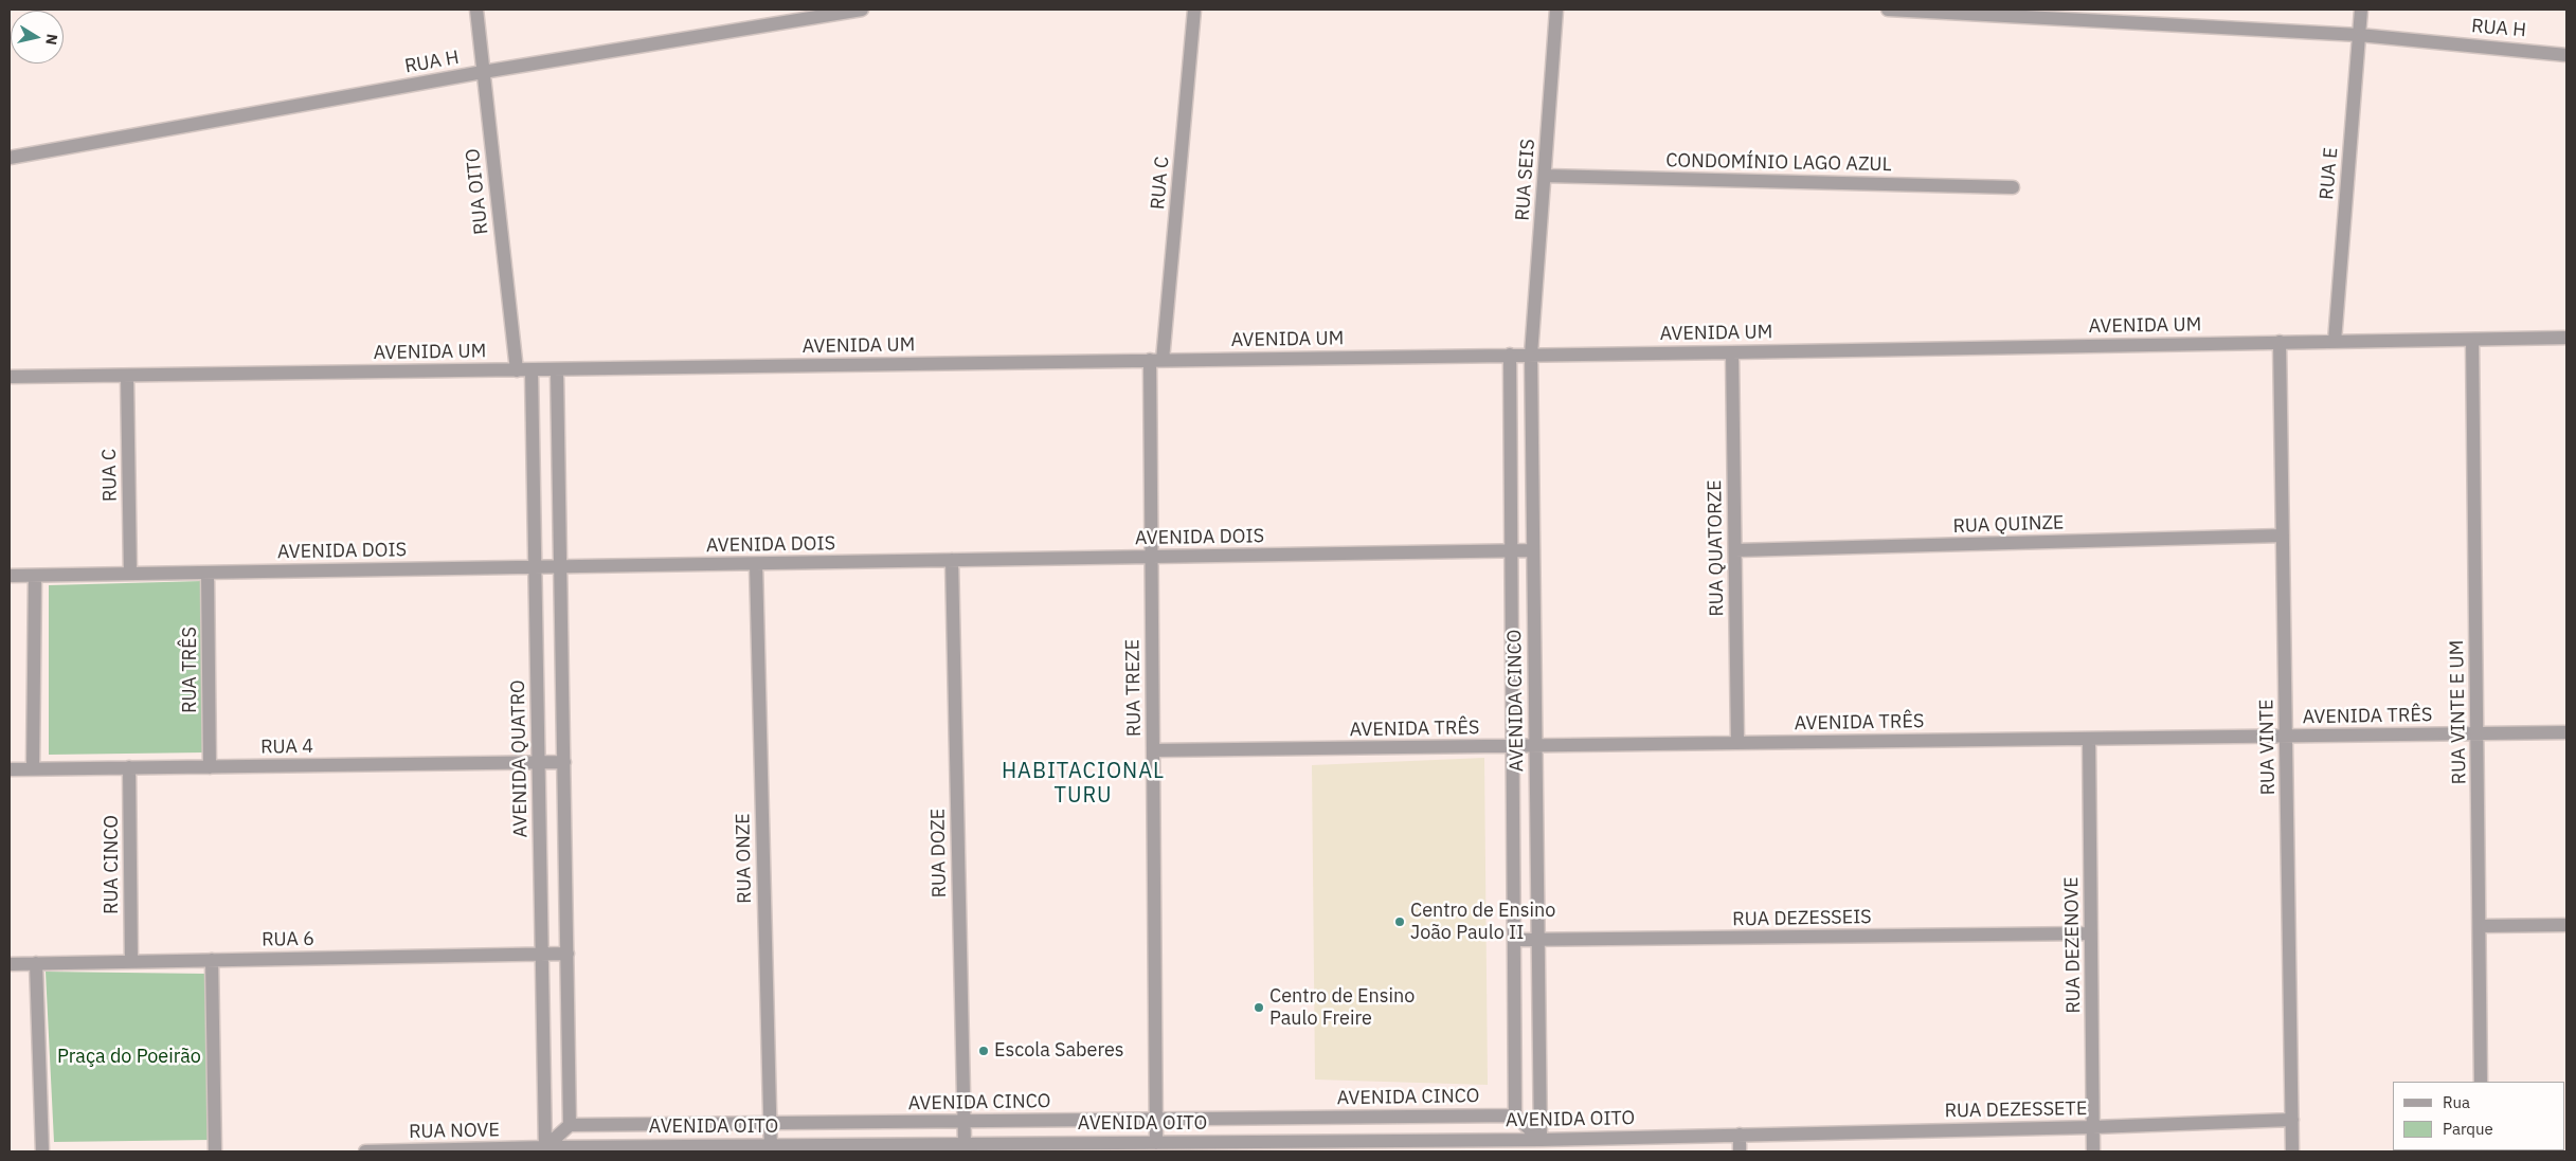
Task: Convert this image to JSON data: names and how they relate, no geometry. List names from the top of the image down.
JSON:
{
  "streets": {
    "street": [
      "RUA H",
      "CONDOMÍNIO LAGO AZUL",
      "RUA E",
      "RUA SEIS",
      "RUA C",
      "RUA OITO",
      "AVENIDA UM",
      "RUA QUINZE",
      "AVENIDA DOIS",
      "RUA QUATORZE",
      "RUA TRÊS",
      "RUA TREZE",
      "AVENIDA CINCO",
      "RUA VINTE E UM",
      "AVENIDA TRÊS",
      "RUA 4",
      "RUA VINTE",
      "AVENIDA QUATRO",
      "RUA DOZE",
      "RUA ONZE",
      "RUA CINCO",
      "RUA DEZESSEIS",
      "RUA 6",
      "RUA DEZENOVE",
      "RUA DEZESSETE",
      "AVENIDA OITO",
      "RUA NOVE"
    ]
  },
  "crossings": [
    ["RUA H", "RUA E"],
    ["RUA H", "RUA OITO"],
    ["CONDOMÍNIO LAGO AZUL", "RUA SEIS"],
    ["RUA E", "AVENIDA UM"],
    ["RUA SEIS", "AVENIDA UM"],
    ["RUA SEIS", "AVENIDA CINCO"],
    ["RUA C", "AVENIDA UM"],
    ["RUA C", "AVENIDA DOIS"],
    ["RUA C", "RUA TREZE"],
    ["RUA OITO", "AVENIDA UM"],
    ["AVENIDA UM", "RUA QUATORZE"],
    ["AVENIDA UM", "RUA TREZE"],
    ["AVENIDA UM", "AVENIDA CINCO"],
    ["AVENIDA UM", "RUA VINTE E UM"],
    ["AVENIDA UM", "RUA VINTE"],
    ["AVENIDA UM", "AVENIDA QUATRO"],
    ["RUA QUINZE", "RUA QUATORZE"],
    ["RUA QUINZE", "RUA VINTE"],
    ["AVENIDA DOIS", "RUA TRÊS"],
    ["AVENIDA DOIS", "RUA TREZE"],
    ["AVENIDA DOIS", "AVENIDA CINCO"],
    ["AVENIDA DOIS", "AVENIDA QUATRO"],
    ["AVENIDA DOIS", "RUA DOZE"],
    ["AVENIDA DOIS", "RUA ONZE"],
    ["RUA QUATORZE", "AVENIDA TRÊS"],
    ["RUA TRÊS", "RUA 4"],
    ["RUA TREZE", "AVENIDA CINCO"],
    ["RUA TREZE", "AVENIDA TRÊS"],
    ["RUA TREZE", "AVENIDA OITO"],
    ["AVENIDA CINCO", "AVENIDA TRÊS"],
    ["AVENIDA CINCO", "RUA DOZE"],
    ["AVENIDA CINCO", "RUA ONZE"],
    ["AVENIDA CINCO", "RUA DEZESSEIS"],
    ["AVENIDA CINCO", "AVENIDA OITO"],
    ["RUA VINTE E UM", "AVENIDA TRÊS"],
    ["AVENIDA TRÊS", "RUA VINTE"],
    ["AVENIDA TRÊS", "RUA DEZENOVE"],
    ["RUA 4", "AVENIDA QUATRO"],
    ["RUA 4", "RUA CINCO"],
    ["RUA VINTE", "RUA DEZESSETE"],
    ["AVENIDA QUATRO", "RUA 6"],
    ["AVENIDA QUATRO", "AVENIDA OITO"],
    ["AVENIDA QUATRO", "RUA NOVE"],
    ["RUA DOZE", "AVENIDA OITO"],
    ["RUA ONZE", "AVENIDA OITO"],
    ["RUA CINCO", "RUA 6"],
    ["RUA DEZESSEIS", "RUA DEZENOVE"],
    ["RUA DEZENOVE", "RUA DEZESSETE"],
    ["RUA DEZESSETE", "AVENIDA OITO"],
    ["AVENIDA OITO", "RUA NOVE"]
  ],
  "districts": ["HABITACIONAL TURU"],
  "parks": ["Praça do Poeirão"],
  "places": ["Centro de Ensino João Paulo II", "Centro de Ensino Paulo Freire", "Escola Saberes"],
  "legend": ["Rua", "Parque"],
  "north": "right"
}
